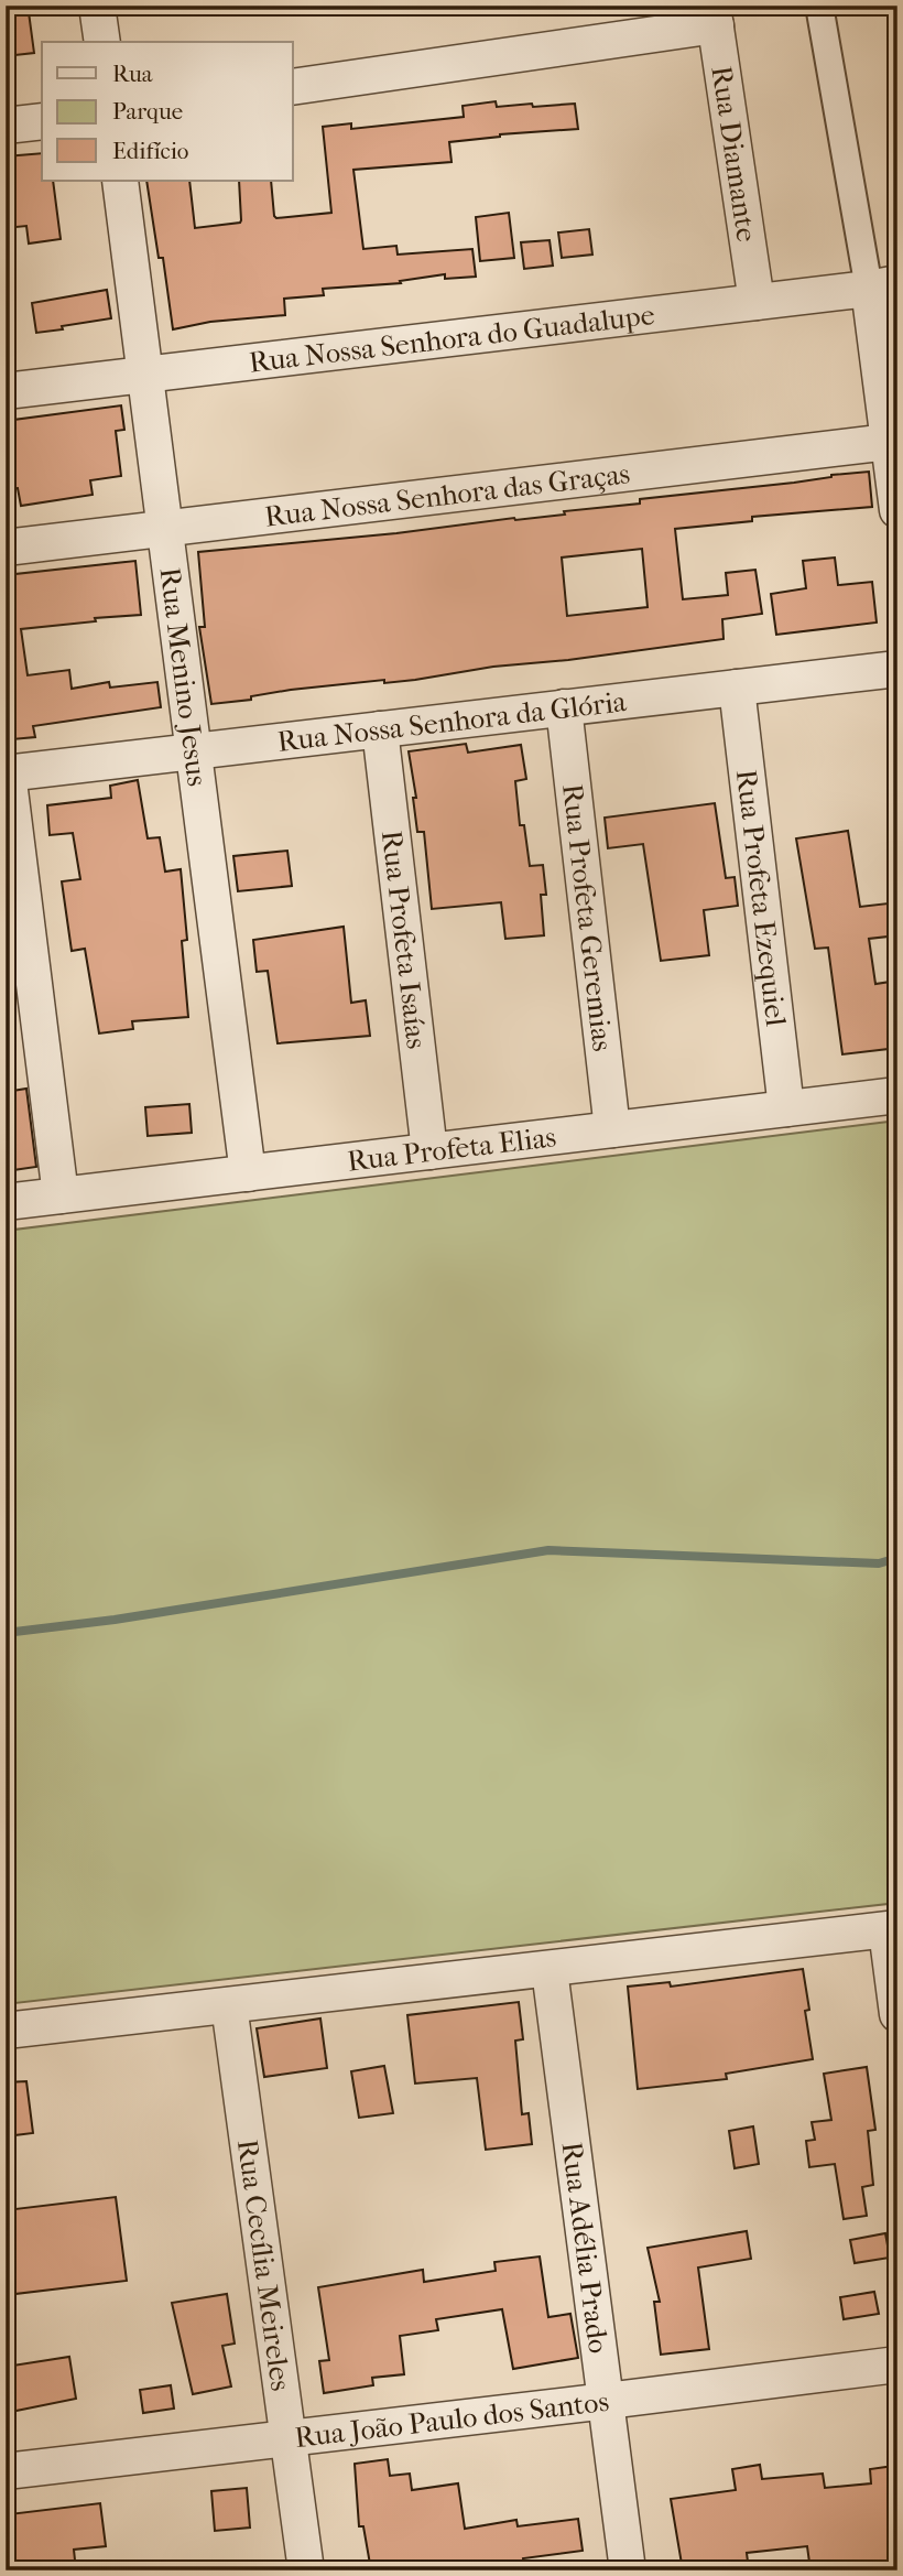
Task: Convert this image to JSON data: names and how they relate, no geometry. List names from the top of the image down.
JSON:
{
  "streets": {
    "street": [
      "Rua Diamante",
      "Rua Nossa Senhora do Guadalupe",
      "Rua Nossa Senhora das Graças",
      "Rua Menino Jesus",
      "Rua Nossa Senhora da Glória",
      "Rua Profeta Ezequiel",
      "Rua Profeta Geremias",
      "Rua Profeta Isaías",
      "Rua Profeta Elias",
      "Rua Adélia Prado",
      "Rua Cecília Meireles",
      "Rua João Paulo dos Santos"
    ]
  },
  "crossings": [
    ["Rua Diamante", "Rua Nossa Senhora do Guadalupe"],
    ["Rua Nossa Senhora do Guadalupe", "Rua Menino Jesus"],
    ["Rua Nossa Senhora das Graças", "Rua Menino Jesus"],
    ["Rua Menino Jesus", "Rua Nossa Senhora da Glória"],
    ["Rua Menino Jesus", "Rua Profeta Elias"],
    ["Rua Nossa Senhora da Glória", "Rua Profeta Ezequiel"],
    ["Rua Nossa Senhora da Glória", "Rua Profeta Geremias"],
    ["Rua Nossa Senhora da Glória", "Rua Profeta Isaías"],
    ["Rua Profeta Ezequiel", "Rua Profeta Elias"],
    ["Rua Profeta Geremias", "Rua Profeta Elias"],
    ["Rua Profeta Isaías", "Rua Profeta Elias"],
    ["Rua Adélia Prado", "Rua João Paulo dos Santos"],
    ["Rua Cecília Meireles", "Rua João Paulo dos Santos"]
  ],
  "legend": ["Rua", "Parque", "Edifício"]
}
